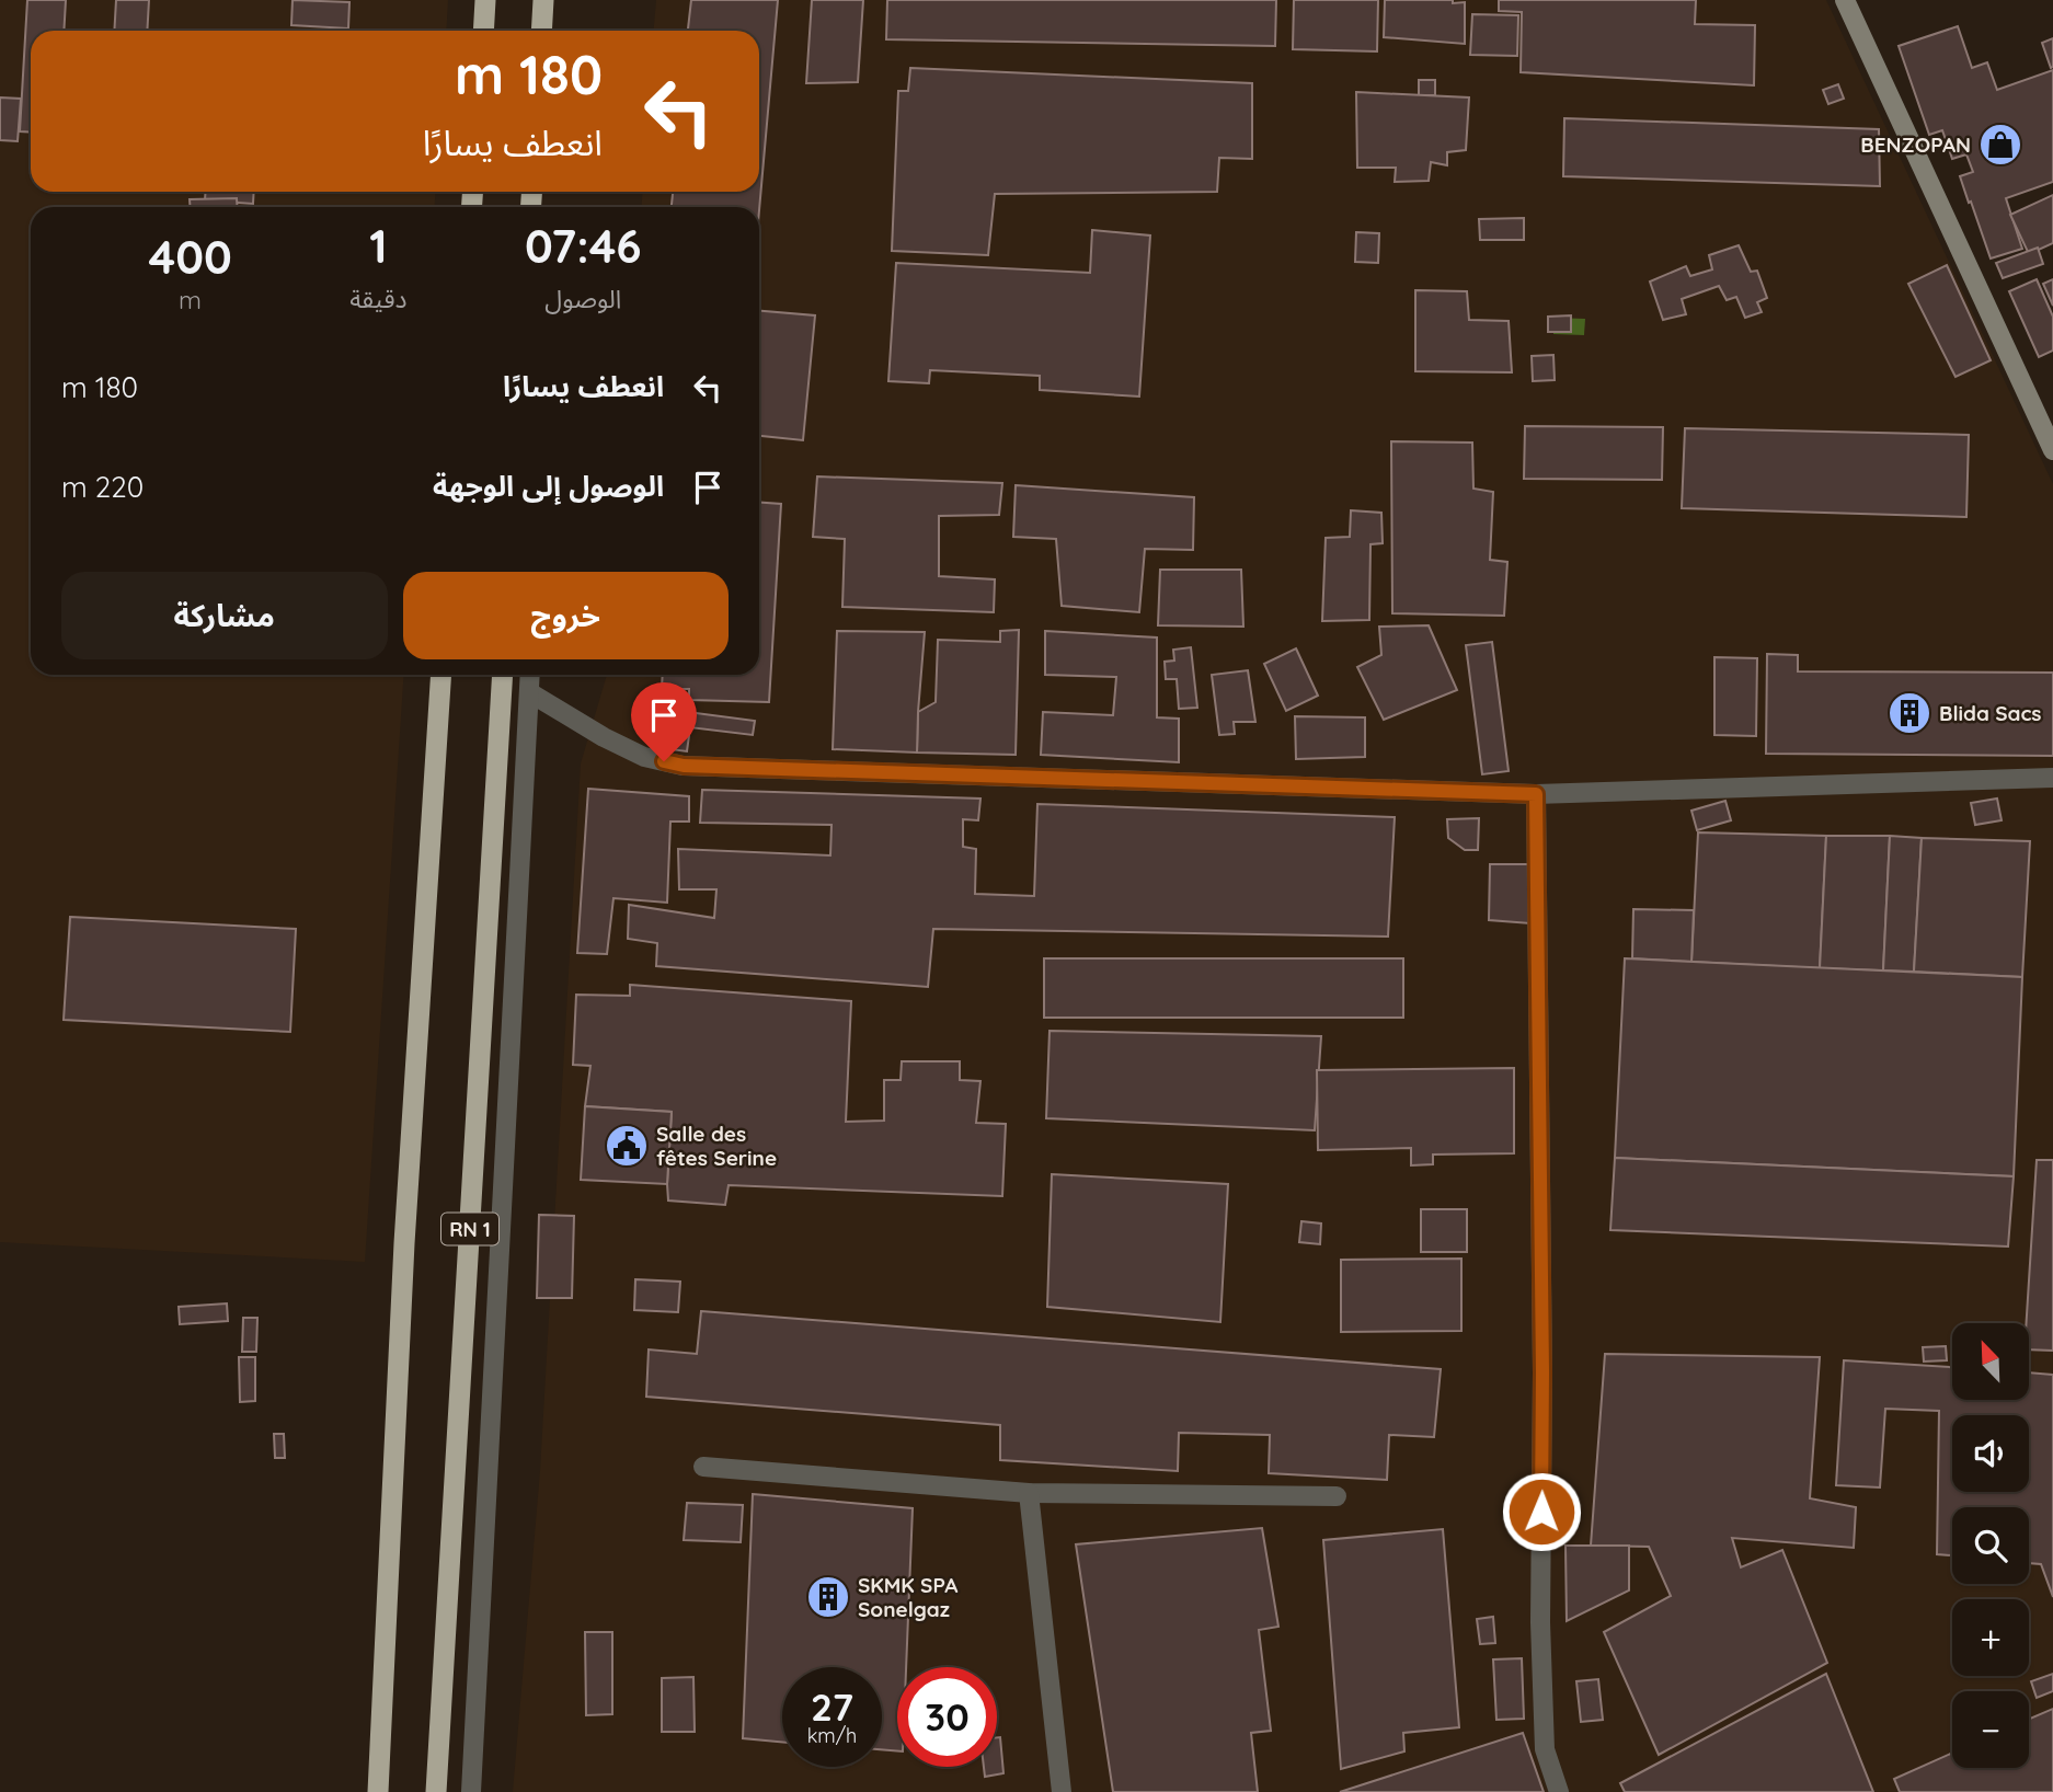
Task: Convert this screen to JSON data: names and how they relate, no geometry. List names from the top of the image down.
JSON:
{
  "streets": {
    "highway": ["RN 1"]
  },
  "places": {
    "shop": ["BENZOPAN"],
    "building": ["Blida Sacs", "SKMK SPA Sonelgaz"],
    "public building": ["Salle des fêtes Serine"]
  },
  "north": "top left",
  "page": {
    "turn": ["180 m", "انعطف يسارًا"],
    "eta": [
      "07:46",
      "الوصول",
      "1",
      "دقيقة",
      "400",
      "m"
    ],
    "list": [
      {
        "name": "انعطف يسارًا",
        "value": "180 m"
      },
      {
        "name": "الوصول إلى الوجهة",
        "value": "220 m"
      }
    ],
    "buttons": ["خروج", "مشاركة"],
    "map_buttons": ["+", "−"],
    "speed": "27 km/h",
    "limit": "30"
  }
}
